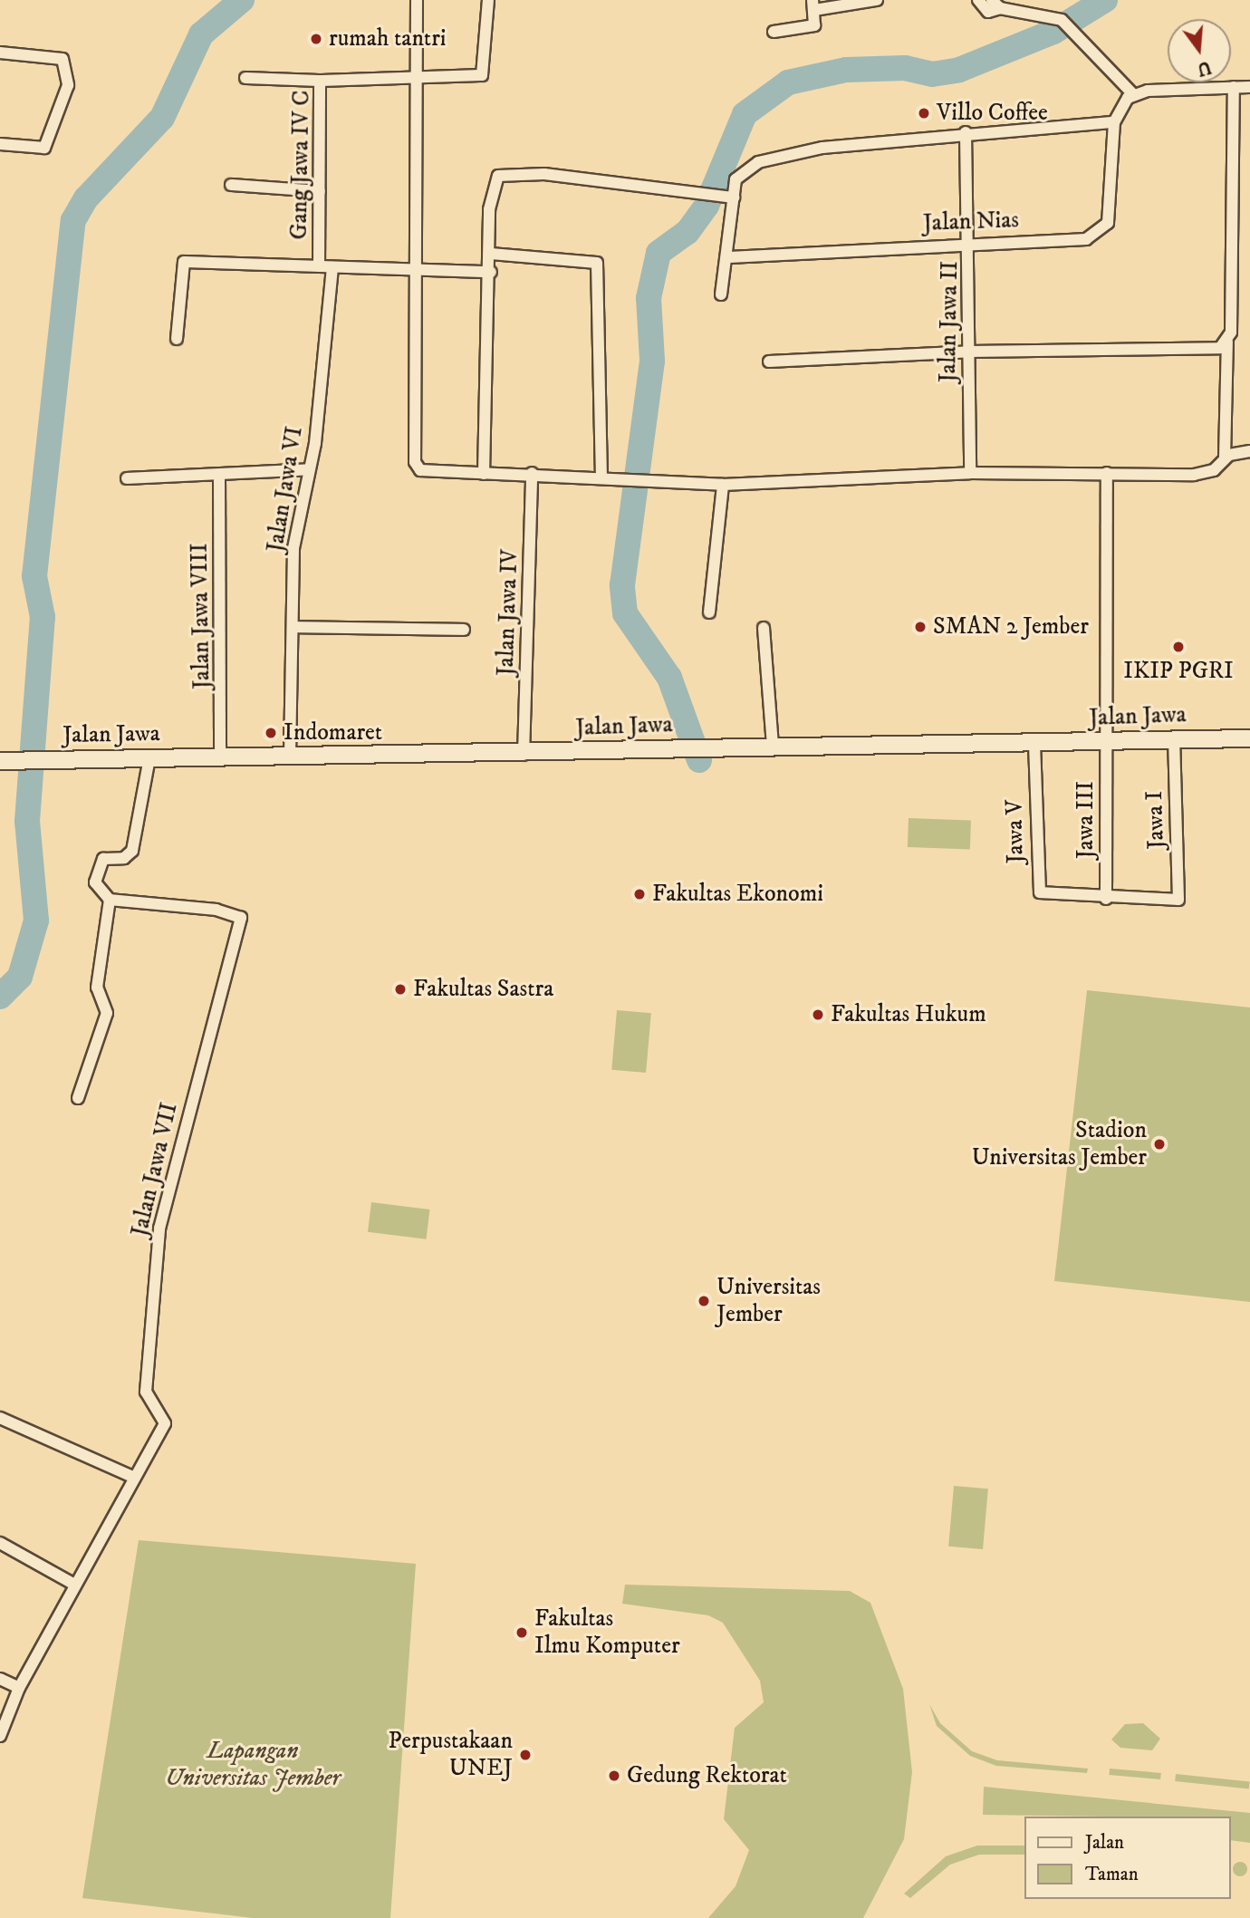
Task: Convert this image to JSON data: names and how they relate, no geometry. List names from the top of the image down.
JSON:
{
  "streets": {
    "main road": ["Jalan Jawa"],
    "street": [
      "Gang Jawa IV C",
      "Jalan Nias",
      "Jalan Jawa II",
      "Jalan Jawa VI",
      "Jalan Jawa IV",
      "Jalan Jawa VIII",
      "Jawa III",
      "Jawa I",
      "Jawa V",
      "Jalan Jawa VII"
    ]
  },
  "crossings": [
    ["Jalan Nias", "Jalan Jawa II"],
    ["Jalan Jawa VI", "Jalan Jawa"],
    ["Jalan Jawa IV", "Jalan Jawa"],
    ["Jalan Jawa VIII", "Jalan Jawa"],
    ["Jalan Jawa", "Jawa III"],
    ["Jalan Jawa", "Jawa I"],
    ["Jalan Jawa", "Jawa V"],
    ["Jawa III", "Jawa I"],
    ["Jawa III", "Jawa V"],
    ["Jawa I", "Jawa V"]
  ],
  "parks": ["Lapangan Universitas Jember"],
  "places": [
    "rumah tantri",
    "Villo Coffee",
    "SMAN 2 Jember",
    "IKIP PGRI",
    "Indomaret",
    "Fakultas Ekonomi",
    "Fakultas Sastra",
    "Fakultas Hukum",
    "Stadion Universitas Jember",
    "Universitas Jember",
    "Fakultas Ilmu Komputer",
    "Perpustakaan UNEJ",
    "Gedung Rektorat"
  ],
  "legend": ["Jalan", "Taman"],
  "north": "bottom"
}
